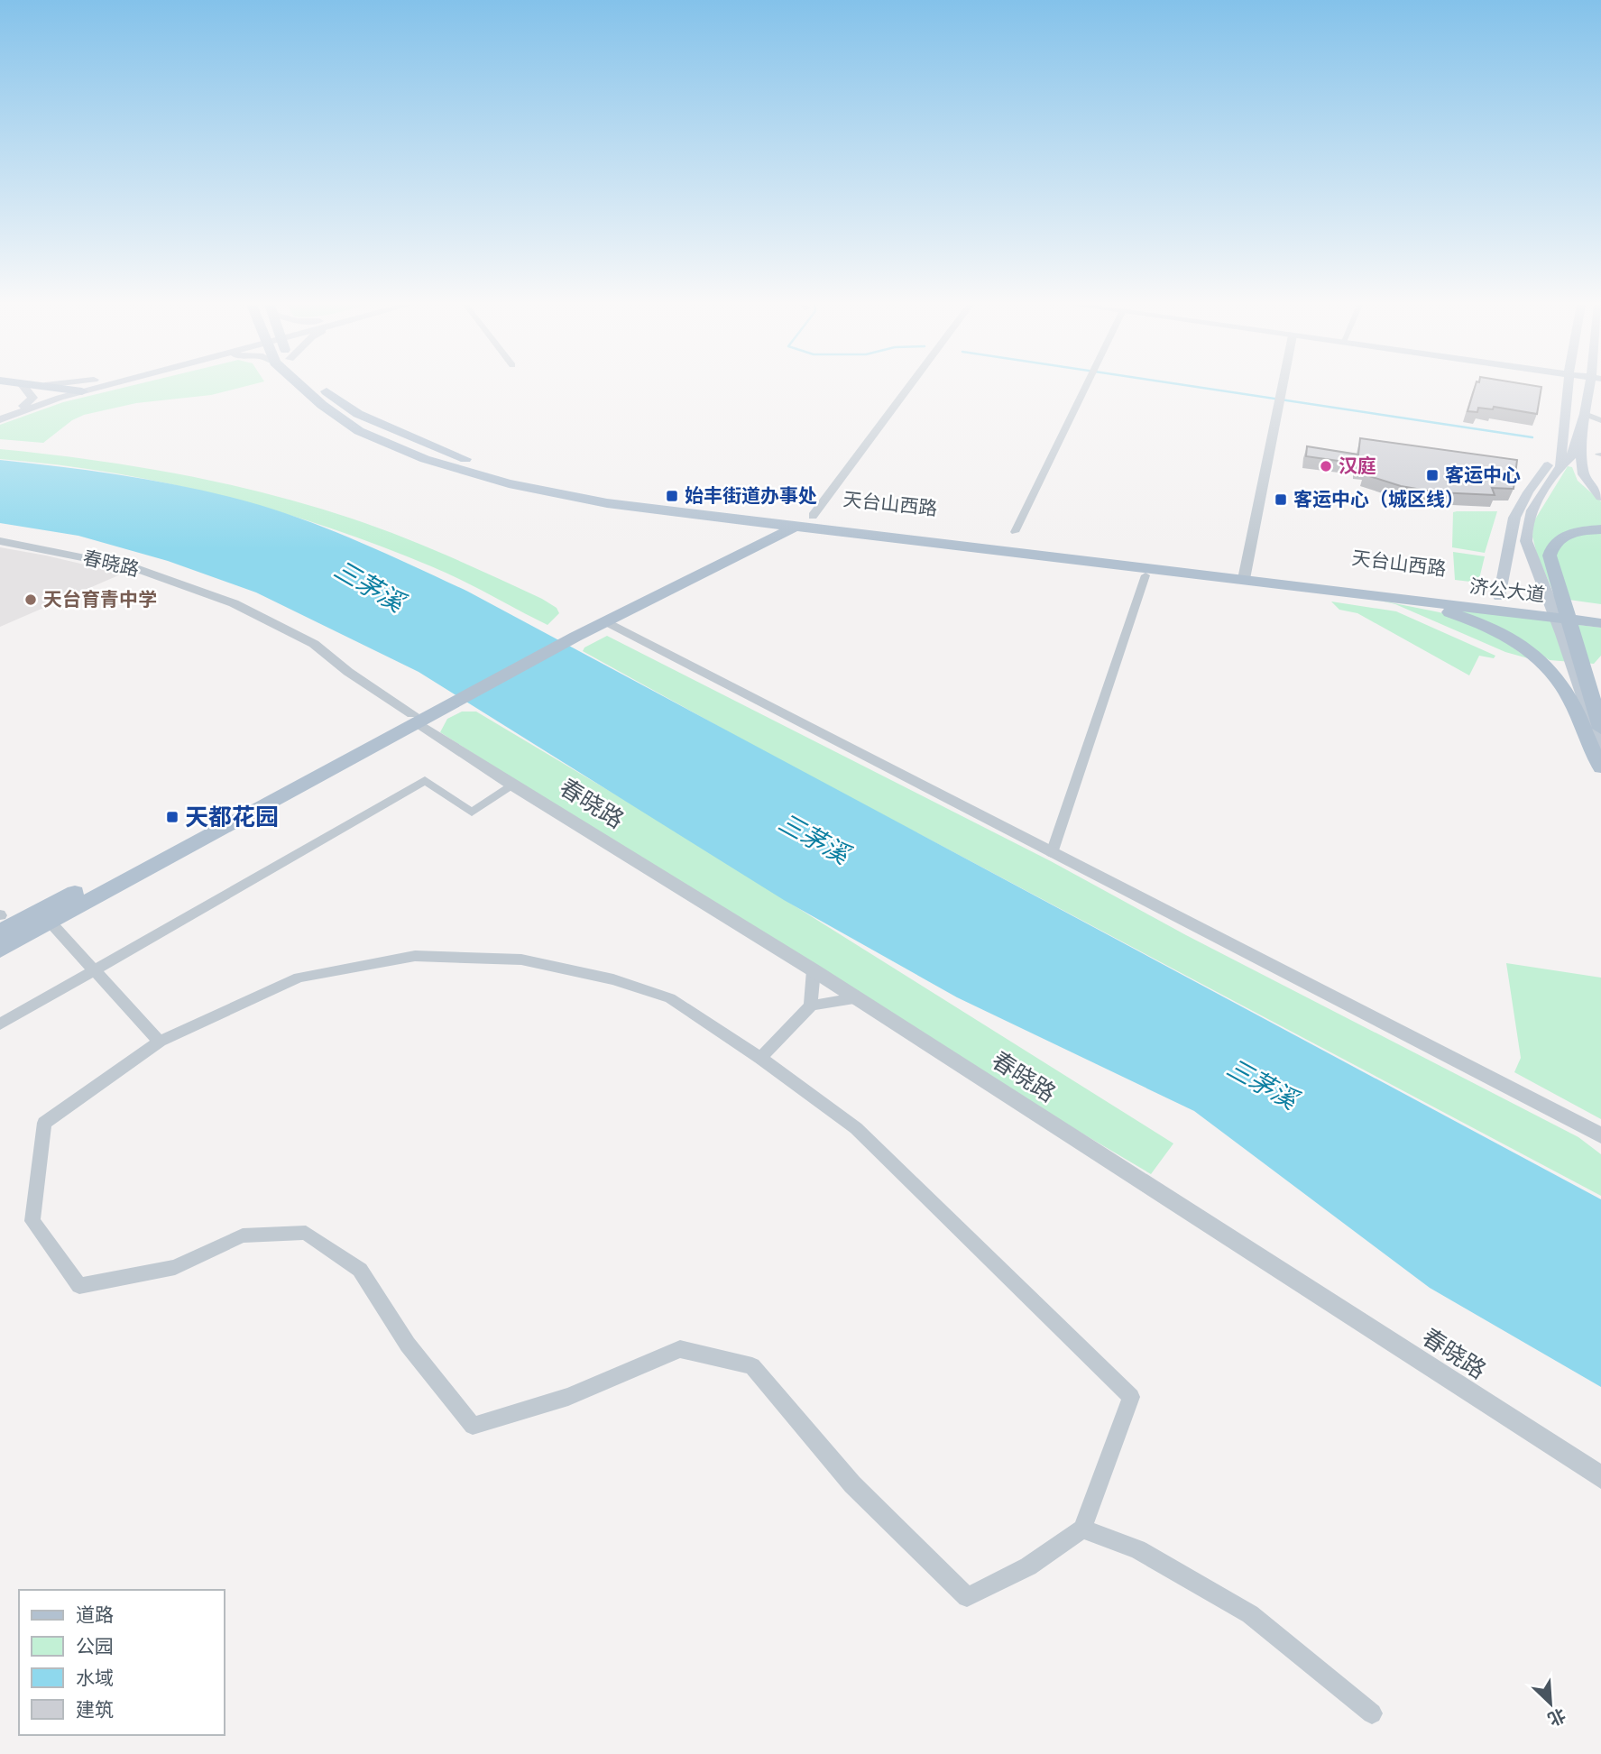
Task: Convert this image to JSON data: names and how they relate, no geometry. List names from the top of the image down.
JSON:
{
  "streets": {
    "main road": ["天台山西路", "济公大道"],
    "street": ["春晓路"]
  },
  "crossings": [
    ["天台山西路", "济公大道"]
  ],
  "water": ["三茅溪"],
  "places": {
    "other": ["汉庭", "天台育青中学"],
    "transit": [
      "客运中心",
      "始丰街道办事处",
      "客运中心（城区线）",
      "天都花园"
    ]
  },
  "legend": [
    "道路",
    "公园",
    "水域",
    "建筑"
  ],
  "north": "bottom right"
}
